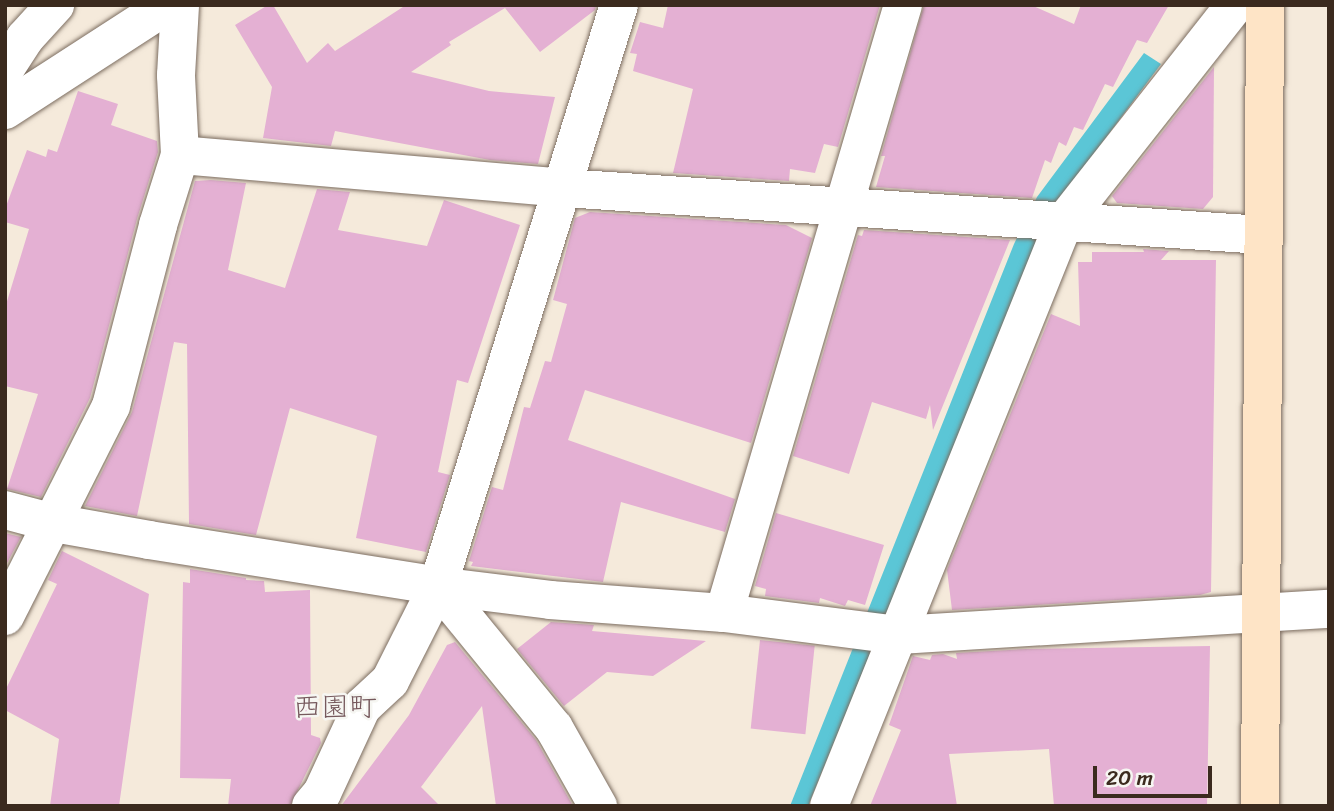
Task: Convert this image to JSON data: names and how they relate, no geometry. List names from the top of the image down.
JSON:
{
  "districts": ["西園町"],
  "scale_bar": "20 m"
}
